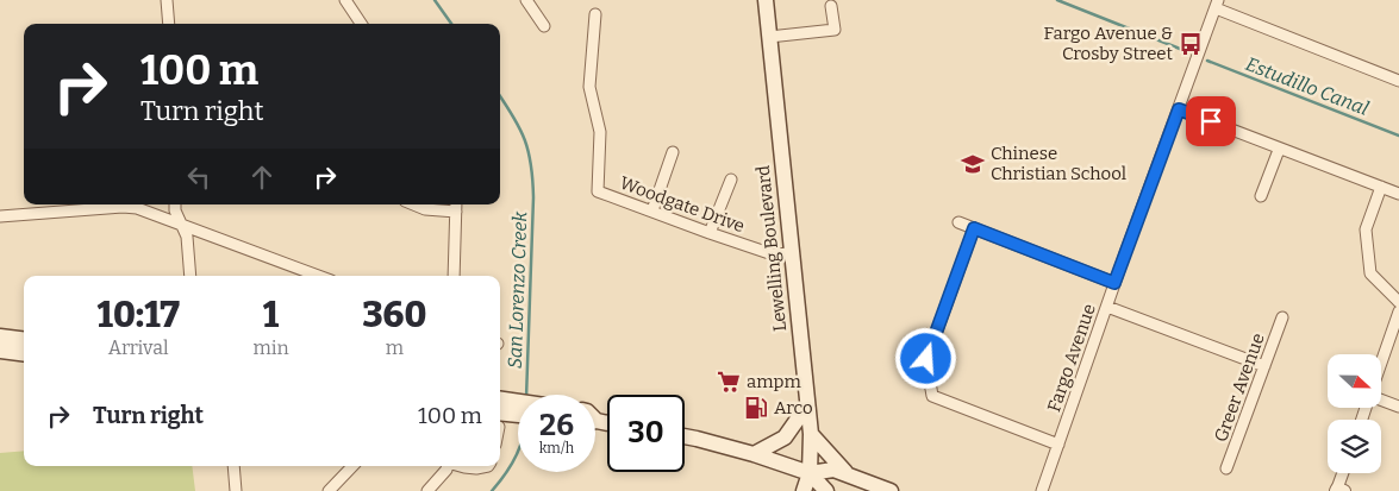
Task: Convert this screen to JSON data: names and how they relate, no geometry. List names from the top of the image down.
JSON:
{
  "streets": {
    "main road": ["Lewelling Boulevard"],
    "street": ["Woodgate Drive", "Fargo Avenue", "Greer Avenue"]
  },
  "crossings": [
    ["Woodgate Drive", "Lewelling Boulevard"]
  ],
  "water": ["Estudillo Canal", "San Lorenzo Creek"],
  "places": {
    "bus stop": ["Fargo Avenue & Crosby Street"],
    "school or university": ["Chinese Christian School"],
    "supermarket": ["ampm"],
    "fuel station": ["Arco"]
  },
  "north": "right",
  "page": {
    "turn": ["100 m", "Turn right"],
    "eta": [
      "10:17",
      "Arrival",
      "1",
      "min",
      "360",
      "m"
    ],
    "list": [
      {
        "name": "Turn right",
        "value": "100 m"
      }
    ],
    "speed": "26 km/h",
    "limit": "30"
  }
}
